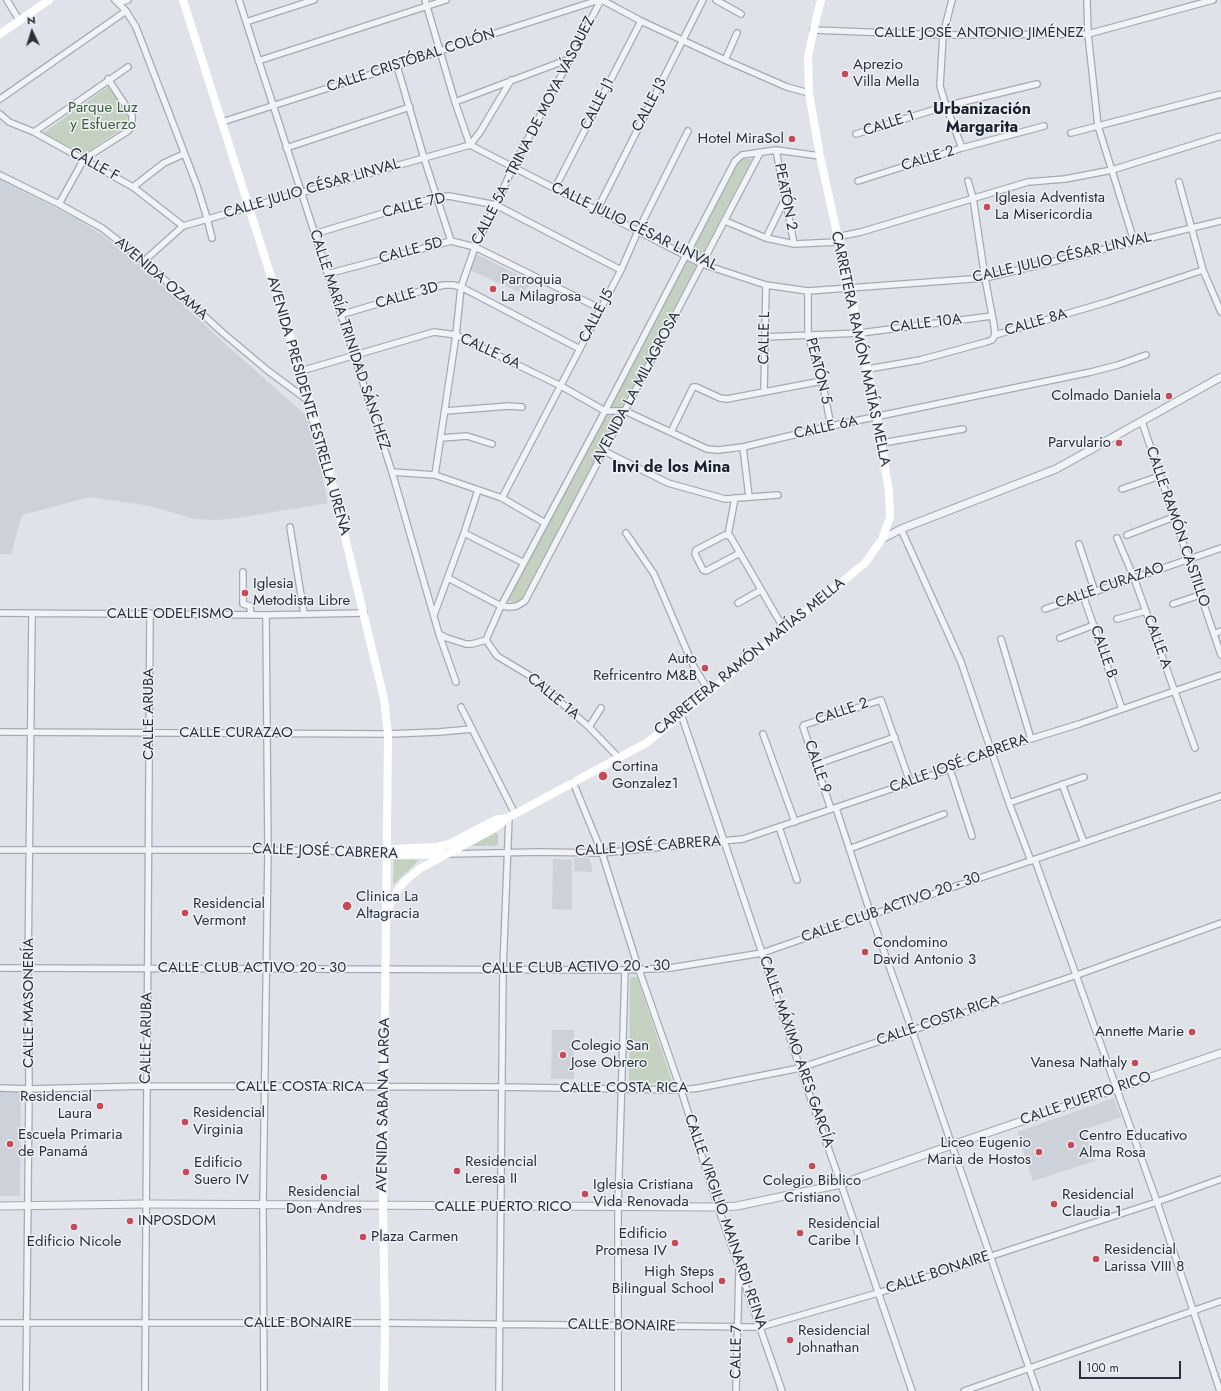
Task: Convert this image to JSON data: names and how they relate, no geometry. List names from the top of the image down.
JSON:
{
  "streets": {
    "main road": [
      "CARRETERA RAMÓN MATÍAS MELLA",
      "AVENIDA PRESIDENTE ESTRELLA UREÑA",
      "CALLE JOSÉ CABRERA",
      "AVENIDA SABANA LARGA"
    ],
    "street": [
      "CALLE JOSÉ ANTONIO JIMÉNEZ",
      "CALLE CRISTÓBAL COLÓN",
      "CALLE J1",
      "CALLE J3",
      "CALLE 1",
      "CALLE 5A - TRINA DE MOYA VÁSQUEZ",
      "CALLE 2",
      "CALLE F",
      "CALLE JULIO CÉSAR LINVAL",
      "PEATÓN 2",
      "CALLE 7D",
      "CALLE 5D",
      "AVENIDA OZAMA",
      "CALLE 3D",
      "CALLE J5",
      "CALLE 8A",
      "CALLE 10A",
      "CALLE L",
      "CALLE MARÍA TRINIDAD SÁNCHEZ",
      "CALLE 6A",
      "PEATÓN 5",
      "AVENIDA LA MILAGROSA",
      "CALLE RAMÓN CASTILLO",
      "CALLE CURAZAO",
      "CALLE ODELFISMO",
      "CALLE A",
      "CALLE B",
      "CALLE 1A",
      "CALLE ARUBA",
      "CALLE 9",
      "CALLE CLUB ACTIVO 20 - 30",
      "CALLE MASONERÍA",
      "CALLE COSTA RICA",
      "CALLE MÁXIMO ARES GARCÍA",
      "CALLE PUERTO RICO",
      "CALLE VIRGILIO MAINARDI REINA",
      "CALLE BONAIRE",
      "CALLE 7"
    ]
  },
  "crossings": [
    ["CALLE JOSÉ ANTONIO JIMÉNEZ", "CARRETERA RAMÓN MATÍAS MELLA"],
    ["CALLE CRISTÓBAL COLÓN", "CALLE 5A - TRINA DE MOYA VÁSQUEZ"],
    ["CALLE CRISTÓBAL COLÓN", "CALLE MARÍA TRINIDAD SÁNCHEZ"],
    ["CALLE CRISTÓBAL COLÓN", "AVENIDA PRESIDENTE ESTRELLA UREÑA"],
    ["CALLE J1", "CALLE JULIO CÉSAR LINVAL"],
    ["CALLE J3", "CALLE JULIO CÉSAR LINVAL"],
    ["CALLE 5A - TRINA DE MOYA VÁSQUEZ", "CALLE JULIO CÉSAR LINVAL"],
    ["CALLE 5A - TRINA DE MOYA VÁSQUEZ", "CALLE 7D"],
    ["CALLE 5A - TRINA DE MOYA VÁSQUEZ", "CALLE 5D"],
    ["CALLE 5A - TRINA DE MOYA VÁSQUEZ", "CALLE 3D"],
    ["CALLE 5A - TRINA DE MOYA VÁSQUEZ", "CALLE 6A"],
    ["CALLE 2", "CALLE 9"],
    ["CALLE F", "CALLE JULIO CÉSAR LINVAL"],
    ["CALLE JULIO CÉSAR LINVAL", "AVENIDA OZAMA"],
    ["CALLE JULIO CÉSAR LINVAL", "CALLE J5"],
    ["CALLE JULIO CÉSAR LINVAL", "CALLE L"],
    ["CALLE JULIO CÉSAR LINVAL", "CALLE MARÍA TRINIDAD SÁNCHEZ"],
    ["CALLE JULIO CÉSAR LINVAL", "CARRETERA RAMÓN MATÍAS MELLA"],
    ["CALLE JULIO CÉSAR LINVAL", "PEATÓN 5"],
    ["CALLE JULIO CÉSAR LINVAL", "AVENIDA LA MILAGROSA"],
    ["CALLE JULIO CÉSAR LINVAL", "AVENIDA PRESIDENTE ESTRELLA UREÑA"],
    ["PEATÓN 2", "AVENIDA LA MILAGROSA"],
    ["CALLE 7D", "CALLE J5"],
    ["CALLE 7D", "CALLE MARÍA TRINIDAD SÁNCHEZ"],
    ["CALLE 5D", "CALLE J5"],
    ["CALLE 5D", "CALLE MARÍA TRINIDAD SÁNCHEZ"],
    ["AVENIDA OZAMA", "AVENIDA PRESIDENTE ESTRELLA UREÑA"],
    ["CALLE 3D", "CALLE J5"],
    ["CALLE 3D", "CALLE MARÍA TRINIDAD SÁNCHEZ"],
    ["CALLE J5", "CALLE 6A"],
    ["CALLE 8A", "CARRETERA RAMÓN MATÍAS MELLA"],
    ["CALLE 10A", "CALLE L"],
    ["CALLE 10A", "CARRETERA RAMÓN MATÍAS MELLA"],
    ["CALLE 10A", "PEATÓN 5"],
    ["CALLE MARÍA TRINIDAD SÁNCHEZ", "CALLE 6A"],
    ["CARRETERA RAMÓN MATÍAS MELLA", "CALLE 6A"],
    ["CARRETERA RAMÓN MATÍAS MELLA", "AVENIDA LA MILAGROSA"],
    ["CARRETERA RAMÓN MATÍAS MELLA", "CALLE 1A"],
    ["CARRETERA RAMÓN MATÍAS MELLA", "CALLE JOSÉ CABRERA"],
    ["CARRETERA RAMÓN MATÍAS MELLA", "CALLE MÁXIMO ARES GARCÍA"],
    ["CARRETERA RAMÓN MATÍAS MELLA", "AVENIDA SABANA LARGA"],
    ["CARRETERA RAMÓN MATÍAS MELLA", "CALLE VIRGILIO MAINARDI REINA"],
    ["CALLE 6A", "PEATÓN 5"],
    ["CALLE 6A", "AVENIDA LA MILAGROSA"],
    ["CALLE 6A", "AVENIDA PRESIDENTE ESTRELLA UREÑA"],
    ["AVENIDA LA MILAGROSA", "CALLE 1A"],
    ["AVENIDA PRESIDENTE ESTRELLA UREÑA", "CALLE CURAZAO"],
    ["AVENIDA PRESIDENTE ESTRELLA UREÑA", "CALLE ODELFISMO"],
    ["AVENIDA PRESIDENTE ESTRELLA UREÑA", "AVENIDA SABANA LARGA"],
    ["CALLE RAMÓN CASTILLO", "CALLE CURAZAO"],
    ["CALLE CURAZAO", "CALLE A"],
    ["CALLE CURAZAO", "CALLE B"],
    ["CALLE CURAZAO", "CALLE ARUBA"],
    ["CALLE CURAZAO", "CALLE MASONERÍA"],
    ["CALLE ODELFISMO", "CALLE ARUBA"],
    ["CALLE ODELFISMO", "CALLE MASONERÍA"],
    ["CALLE A", "CALLE JOSÉ CABRERA"],
    ["CALLE B", "CALLE JOSÉ CABRERA"],
    ["CALLE ARUBA", "CALLE JOSÉ CABRERA"],
    ["CALLE ARUBA", "CALLE CLUB ACTIVO 20 - 30"],
    ["CALLE ARUBA", "CALLE COSTA RICA"],
    ["CALLE ARUBA", "CALLE PUERTO RICO"],
    ["CALLE ARUBA", "CALLE BONAIRE"],
    ["CALLE JOSÉ CABRERA", "CALLE 9"],
    ["CALLE JOSÉ CABRERA", "CALLE MASONERÍA"],
    ["CALLE JOSÉ CABRERA", "CALLE MÁXIMO ARES GARCÍA"],
    ["CALLE JOSÉ CABRERA", "AVENIDA SABANA LARGA"],
    ["CALLE JOSÉ CABRERA", "CALLE VIRGILIO MAINARDI REINA"],
    ["CALLE 9", "CALLE CLUB ACTIVO 20 - 30"],
    ["CALLE 9", "CALLE COSTA RICA"],
    ["CALLE 9", "CALLE PUERTO RICO"],
    ["CALLE 9", "CALLE BONAIRE"],
    ["CALLE CLUB ACTIVO 20 - 30", "CALLE MASONERÍA"],
    ["CALLE CLUB ACTIVO 20 - 30", "CALLE MÁXIMO ARES GARCÍA"],
    ["CALLE CLUB ACTIVO 20 - 30", "AVENIDA SABANA LARGA"],
    ["CALLE CLUB ACTIVO 20 - 30", "CALLE VIRGILIO MAINARDI REINA"],
    ["CALLE MASONERÍA", "CALLE COSTA RICA"],
    ["CALLE MASONERÍA", "CALLE PUERTO RICO"],
    ["CALLE MASONERÍA", "CALLE BONAIRE"],
    ["CALLE COSTA RICA", "CALLE MÁXIMO ARES GARCÍA"],
    ["CALLE COSTA RICA", "AVENIDA SABANA LARGA"],
    ["CALLE COSTA RICA", "CALLE VIRGILIO MAINARDI REINA"],
    ["CALLE MÁXIMO ARES GARCÍA", "CALLE PUERTO RICO"],
    ["CALLE MÁXIMO ARES GARCÍA", "CALLE BONAIRE"],
    ["CALLE PUERTO RICO", "AVENIDA SABANA LARGA"],
    ["CALLE PUERTO RICO", "CALLE VIRGILIO MAINARDI REINA"],
    ["AVENIDA SABANA LARGA", "CALLE BONAIRE"],
    ["CALLE VIRGILIO MAINARDI REINA", "CALLE BONAIRE"],
    ["CALLE VIRGILIO MAINARDI REINA", "CALLE 7"],
    ["CALLE BONAIRE", "CALLE 7"]
  ],
  "districts": ["Urbanización Margarita", "Invi de los Mina"],
  "parks": ["Parque Luz y Esfuerzo"],
  "places": [
    "Aprezio Villa Mella",
    "Hotel MiraSol",
    "Iglesia Adventista La Misericordia",
    "Parroquia La Milagrosa",
    "Colmado Daniela",
    "Parvulario",
    "Iglesia Metodista Libre",
    "Auto Refricentro M&B",
    "Cortina Gonzalez1",
    "Clinica La Altagracia",
    "Residencial Vermont",
    "Condomino David Antonio 3",
    "Annette Marie",
    "Colegio San Jose Obrero",
    "Vanesa Nathaly",
    "Residencial Laura",
    "Residencial Virginia",
    "Escuela Primaria de Panamá",
    "Centro Educativo Alma Rosa",
    "Liceo Eugenio Maria de Hostos",
    "Colegio Biblico Cristiano",
    "Residencial Leresa II",
    "Edificio Suero IV",
    "Residencial Don Andres",
    "Iglesia Cristiana Vida Renovada",
    "Residencial Claudia 1",
    "INPOSDOM",
    "Edificio Nicole",
    "Residencial Caribe I",
    "Plaza Carmen",
    "Edificio Promesa IV",
    "Residencial Larissa VIII 8",
    "High Steps Bilingual School",
    "Residencial Johnathan"
  ],
  "scale_bar": "100 m",
  "north": "top"
}
